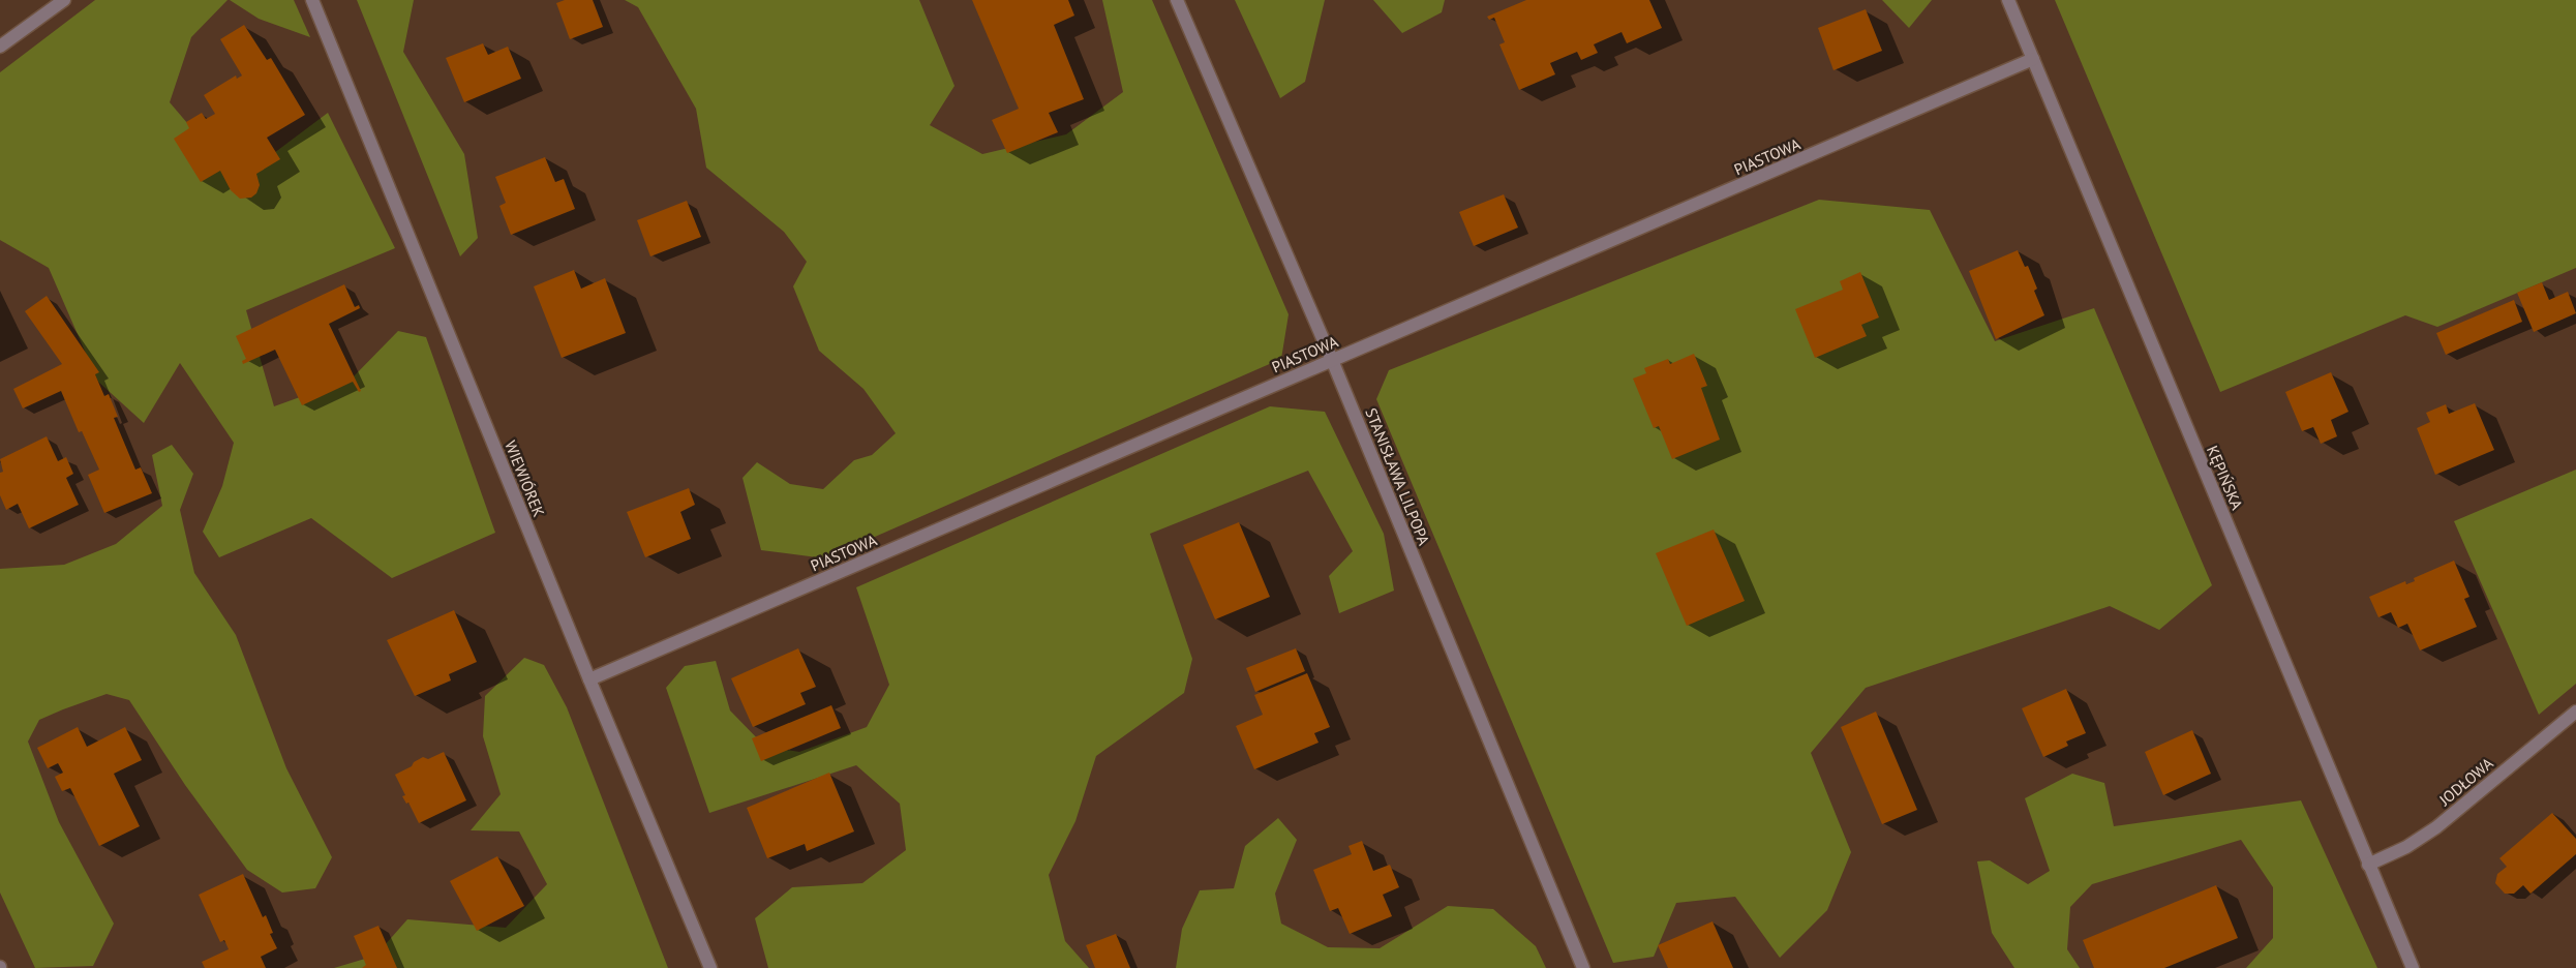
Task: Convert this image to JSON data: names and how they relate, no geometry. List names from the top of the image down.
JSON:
{
  "streets": {
    "street": [
      "PIASTOWA",
      "STANISŁAWA LILPOPA",
      "KĘPIŃSKA",
      "WIEWIÓREK",
      "JODŁOWA"
    ]
  },
  "crossings": [
    ["PIASTOWA", "STANISŁAWA LILPOPA"],
    ["PIASTOWA", "KĘPIŃSKA"],
    ["PIASTOWA", "WIEWIÓREK"],
    ["KĘPIŃSKA", "JODŁOWA"]
  ]
}
